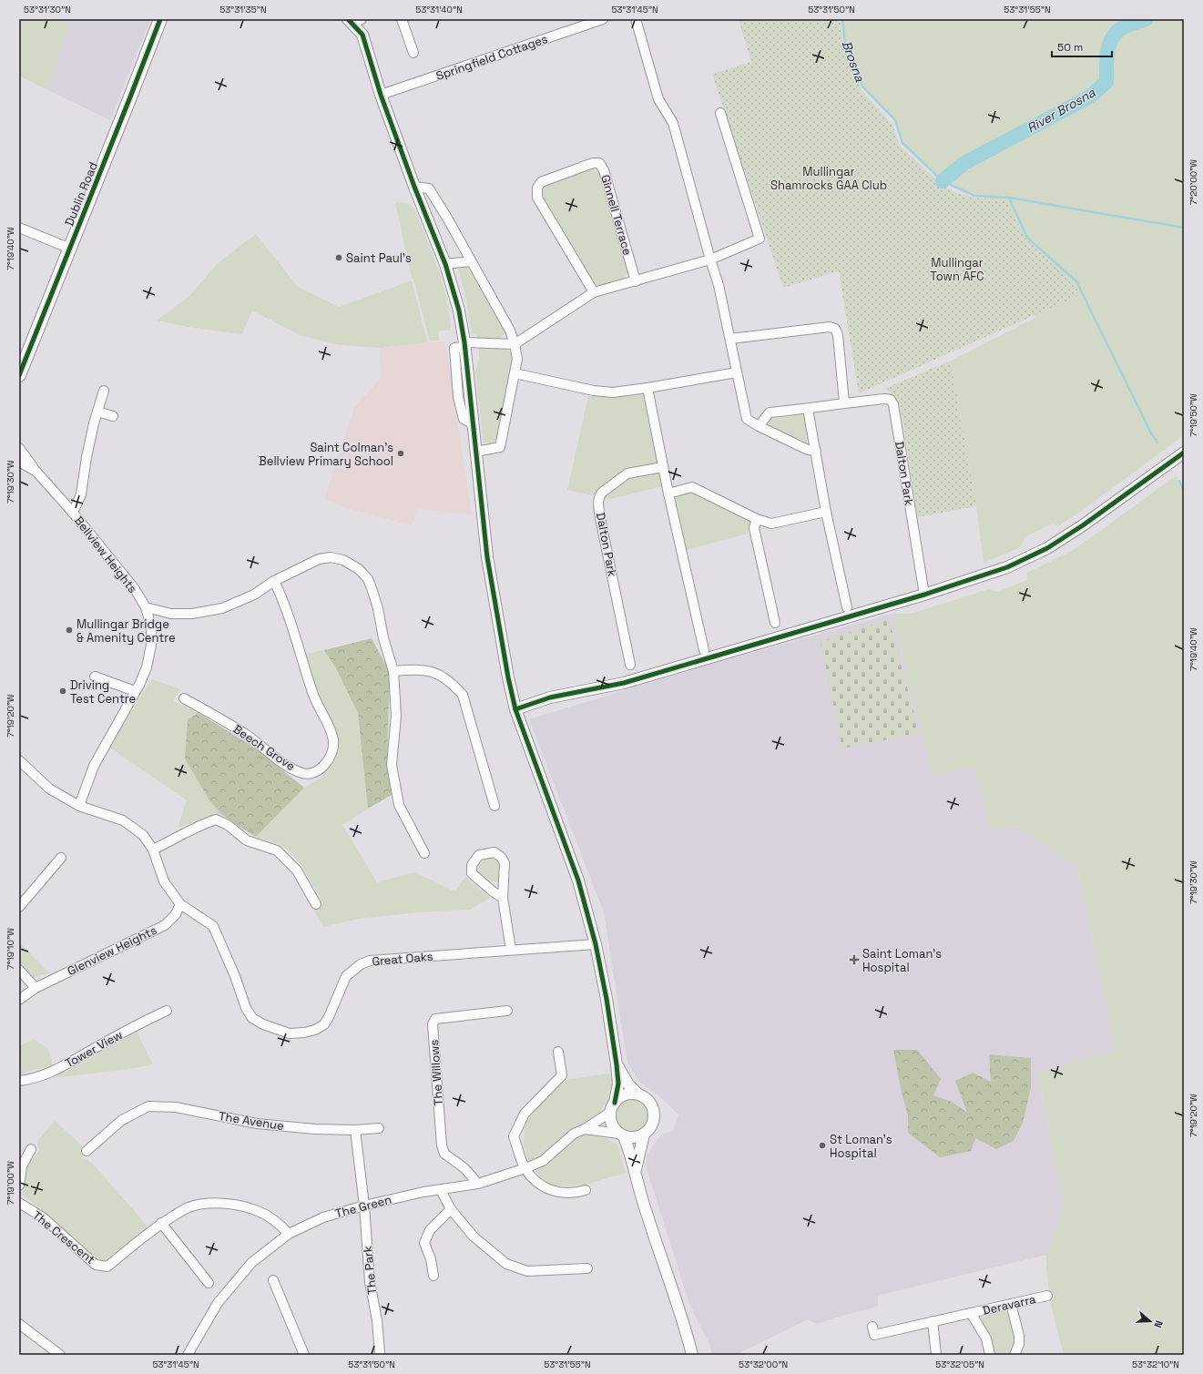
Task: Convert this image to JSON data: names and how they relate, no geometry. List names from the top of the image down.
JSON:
{
  "streets": {
    "main road": ["Dublin Road"],
    "street": [
      "Springfield Cottages",
      "Ginnell Terrace",
      "Dalton Park",
      "Bellview Heights",
      "Beech Grove",
      "Glenview Heights",
      "Great Oaks",
      "Tower View",
      "The Willows",
      "The Avenue",
      "The Green",
      "The Crescent",
      "The Park",
      "Deravarra"
    ]
  },
  "crossings": [
    ["Glenview Heights", "Great Oaks"],
    ["The Willows", "The Green"],
    ["The Green", "The Crescent"],
    ["The Green", "The Park"]
  ],
  "water": ["Brosna", "River Brosna"],
  "parks": ["Mullingar Shamrocks GAA Club", "Mullingar Town AFC"],
  "places": {
    "other": [
      "Saint Paul's",
      "Saint Colman's Bellview Primary School",
      "Mullingar Bridge & Amenity Centre",
      "Driving Test Centre",
      "St Loman's Hospital"
    ],
    "health": ["Saint Loman's Hospital"]
  },
  "scale_bar": "50 m",
  "north": "right",
  "coordinates": [
    "53°31'30\"N",
    "53°31'35\"N",
    "53°31'40\"N",
    "53°31'45\"N",
    "53°31'50\"N",
    "53°31'55\"N",
    "7°20'00\"W",
    "7°19'40\"W",
    "7°19'50\"W",
    "7°19'30\"W",
    "7°19'20\"W",
    "7°19'10\"W",
    "7°19'00\"W",
    "53°32'00\"N",
    "53°32'05\"N",
    "53°32'10\"N"
  ]
}
